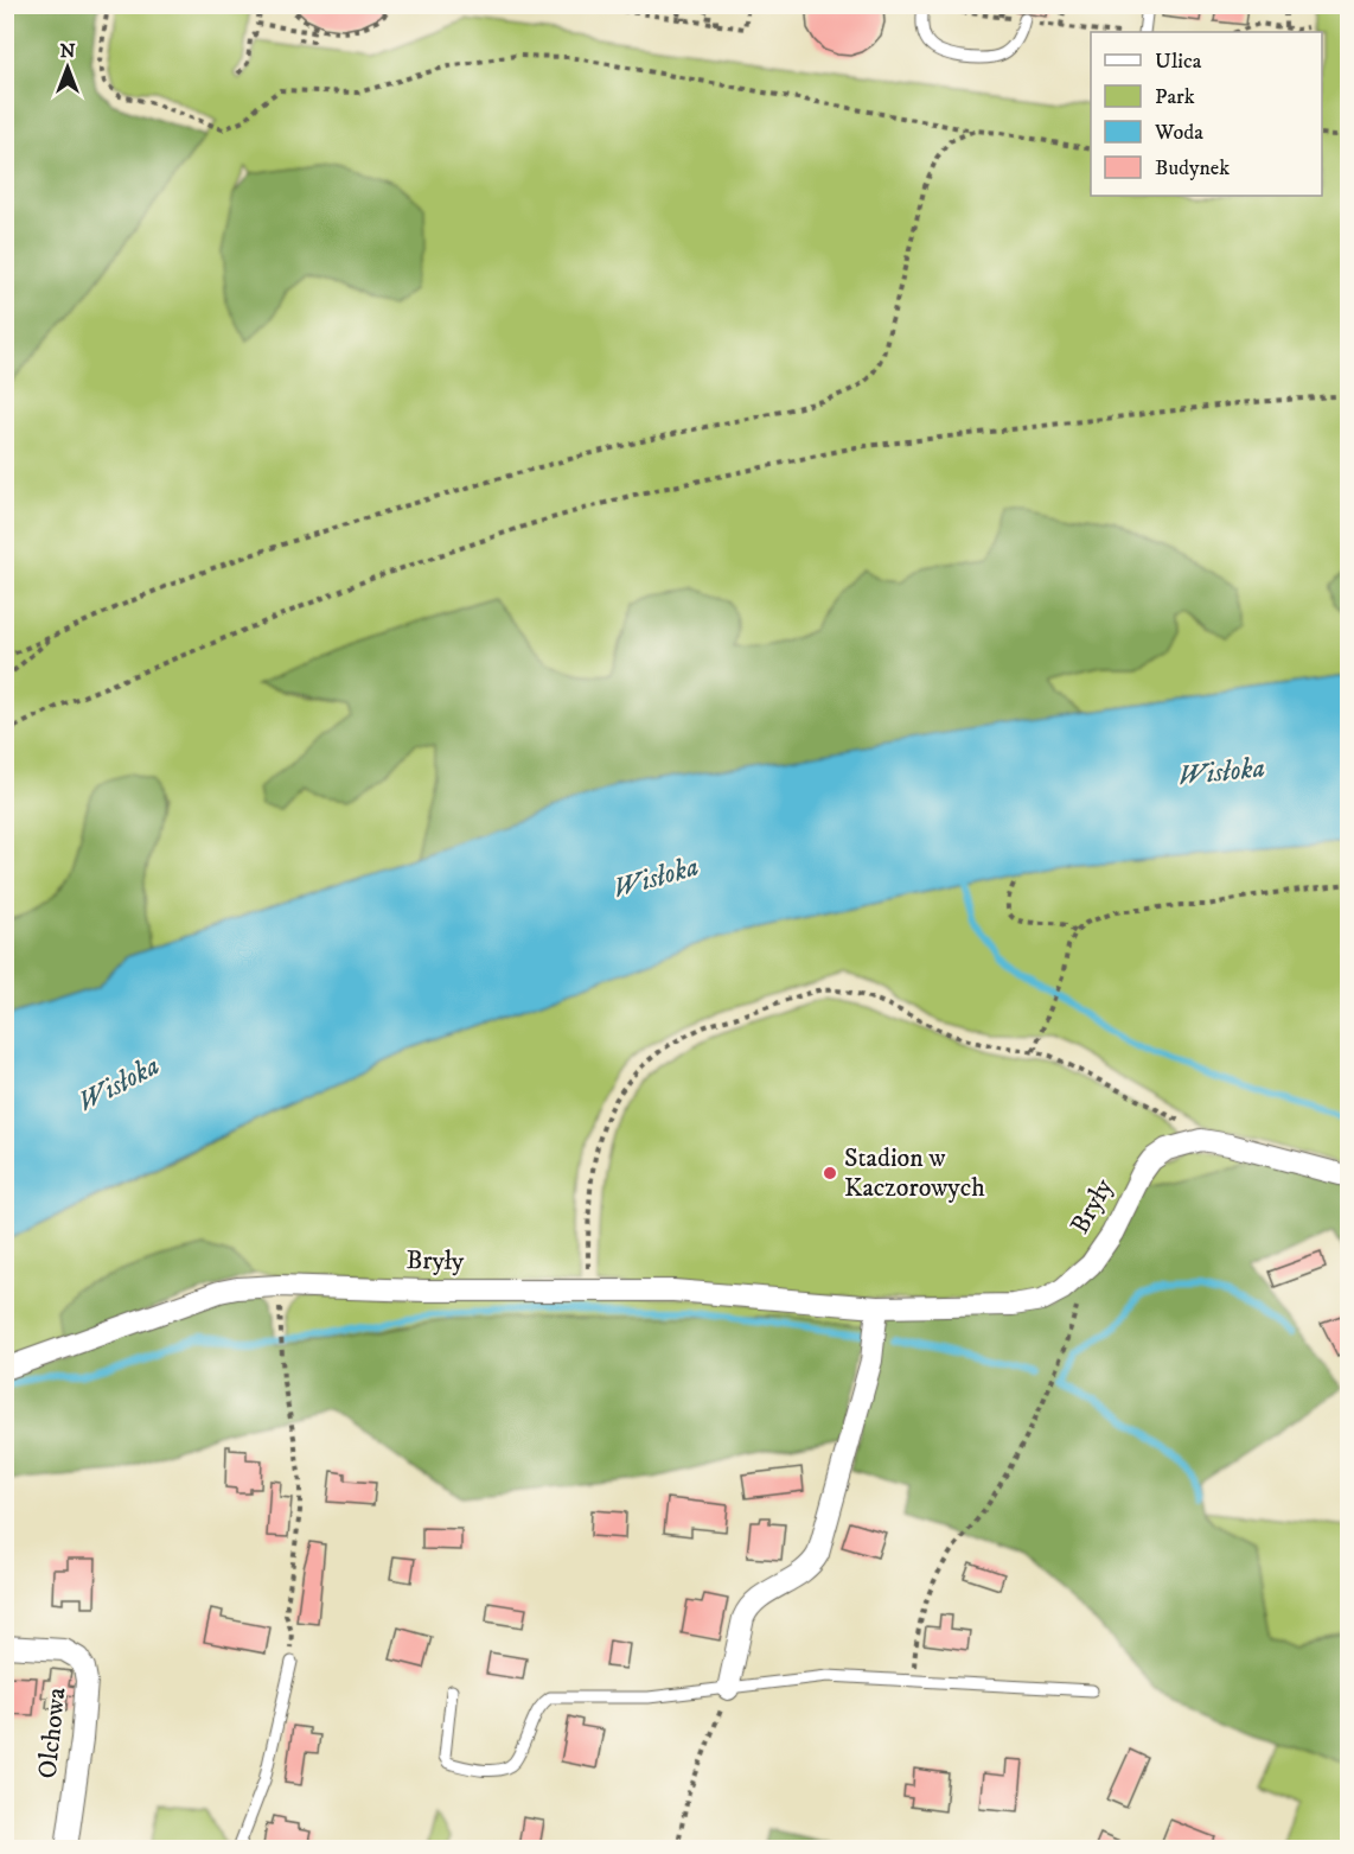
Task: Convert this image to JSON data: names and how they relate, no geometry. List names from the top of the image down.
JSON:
{
  "streets": {
    "street": ["Bryły", "Olchowa"]
  },
  "water": ["Wisłoka"],
  "places": ["Stadion w Kaczorowych"],
  "legend": [
    "Ulica",
    "Park",
    "Woda",
    "Budynek"
  ],
  "north": "top"
}
